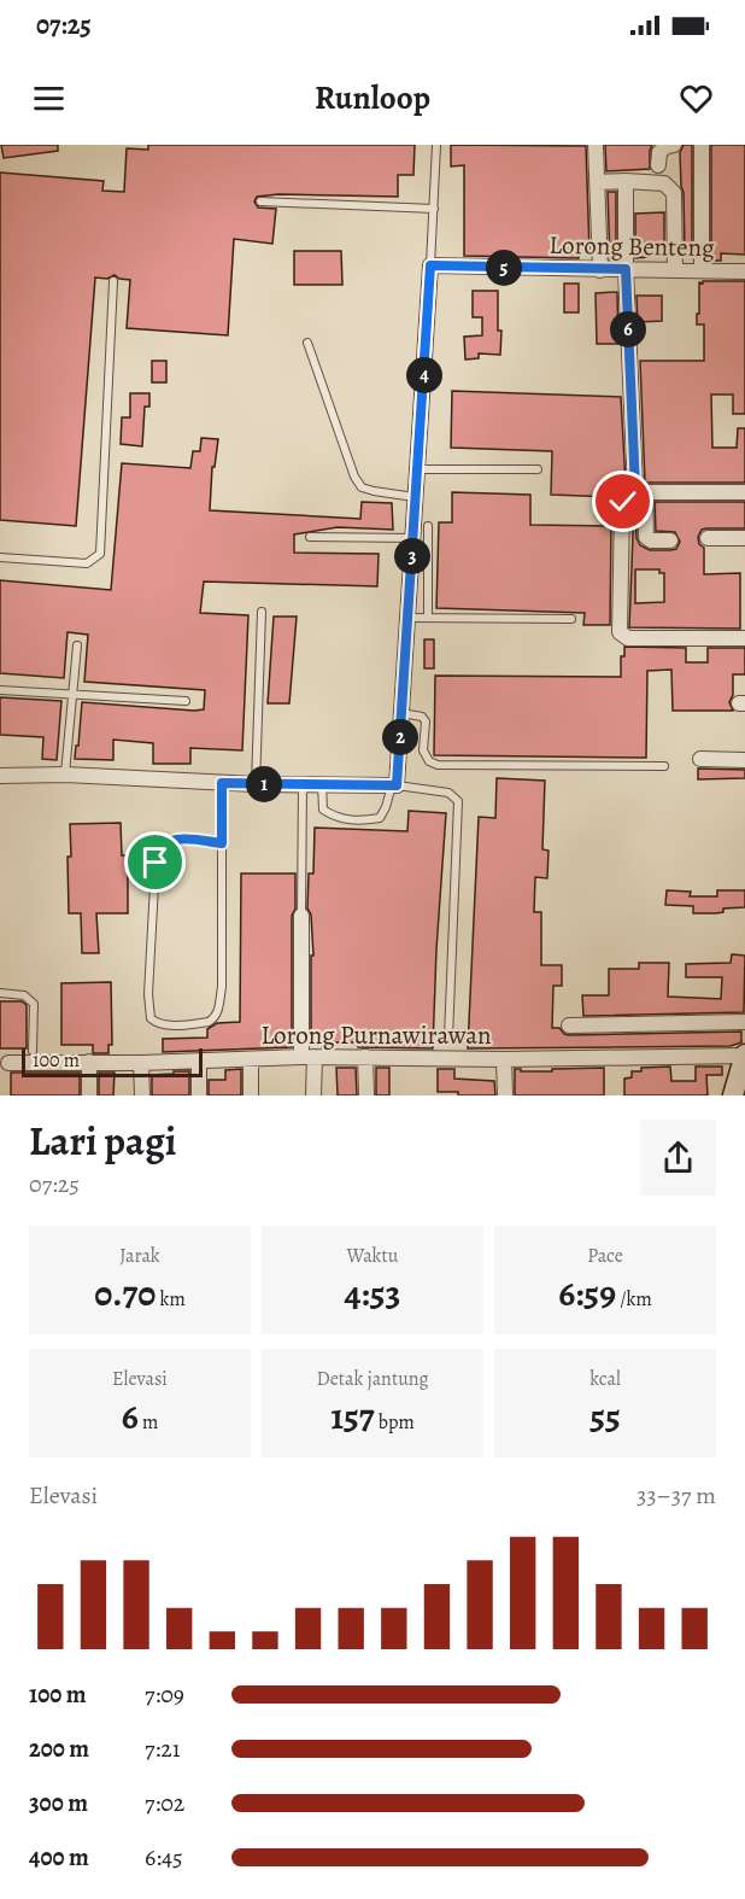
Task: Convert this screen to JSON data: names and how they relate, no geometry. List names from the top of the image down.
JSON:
{
  "streets": {
    "street": ["Lorong Benteng", "Lorong Purnawirawan"]
  },
  "scale_bar": "100 m",
  "page": {
    "status": "07:25",
    "header": "Runloop",
    "pins": [
      "5",
      "6",
      "4",
      "3",
      "2",
      "1"
    ],
    "scale": "100 m",
    "heading": ["Lari pagi", "07:25"],
    "stats": [
      ["Jarak", "0.70 km"],
      ["Waktu", "4:53"],
      ["Pace", "6:59 /km"],
      ["Elevasi", "6 m"],
      ["Detak jantung", "157 bpm"],
      ["kcal", "55"]
    ],
    "chart": ["Elevasi", "33–37 m"],
    "list": [
      {
        "name": "100 m",
        "note": "7:09"
      },
      {
        "name": "200 m",
        "note": "7:21"
      },
      {
        "name": "300 m",
        "note": "7:02"
      },
      {
        "name": "400 m",
        "note": "6:45"
      }
    ]
  }
}
